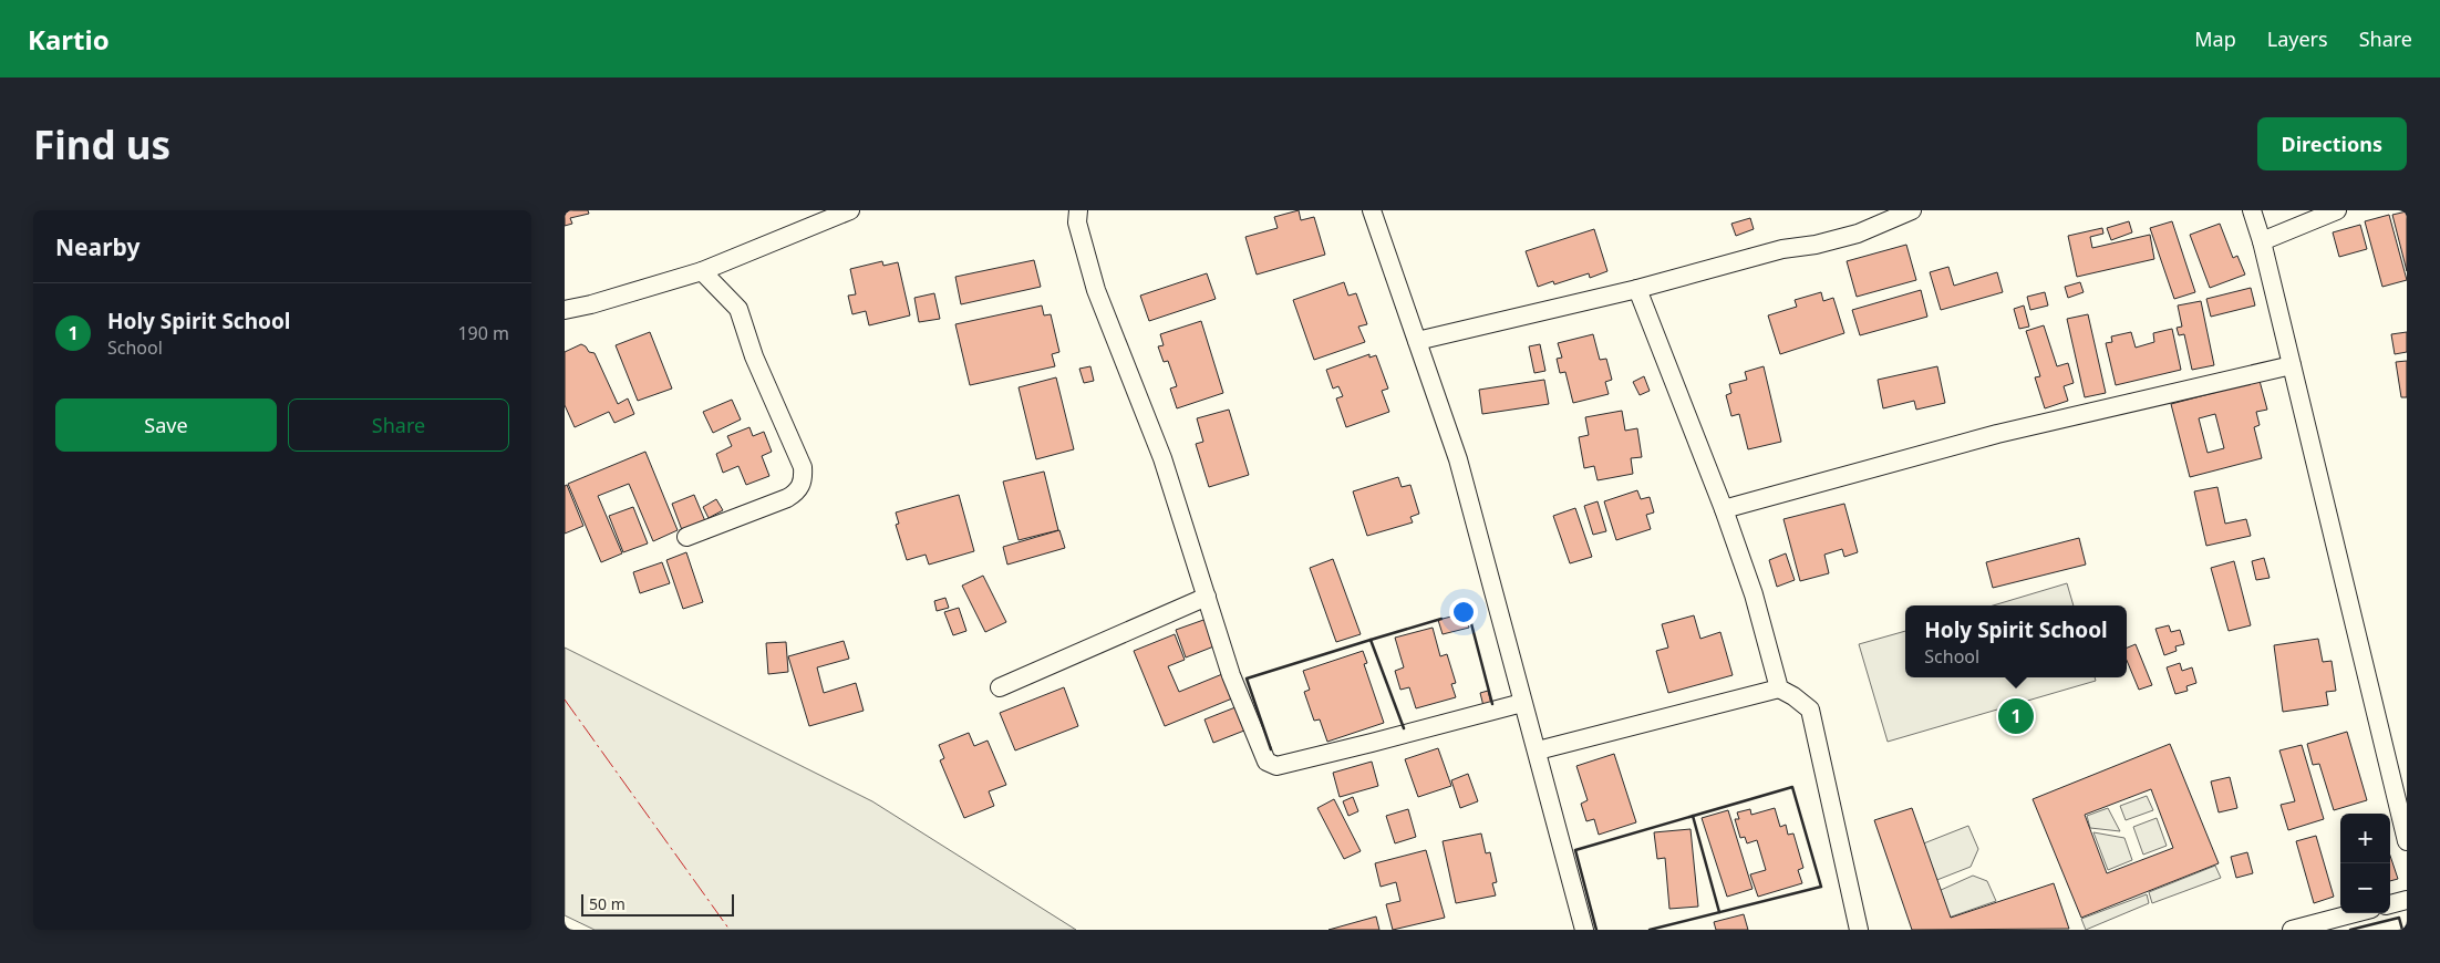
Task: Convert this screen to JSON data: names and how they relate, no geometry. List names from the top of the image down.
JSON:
{
  "scale_bar": "50 m",
  "page": {
    "header": "Kartio",
    "nav": ["Map", "Layers", "Share"],
    "buttons": [
      "Directions",
      ["Save", "Share"]
    ],
    "title": "Find us",
    "heading": "Nearby",
    "list": [
      {
        "mark": "1",
        "name": "Holy Spirit School",
        "note": "School",
        "value": "190 m"
      }
    ],
    "popup": ["Holy Spirit School", "School"],
    "pins": "1",
    "map_buttons": ["+", "−"],
    "scale": "50 m"
  }
}
